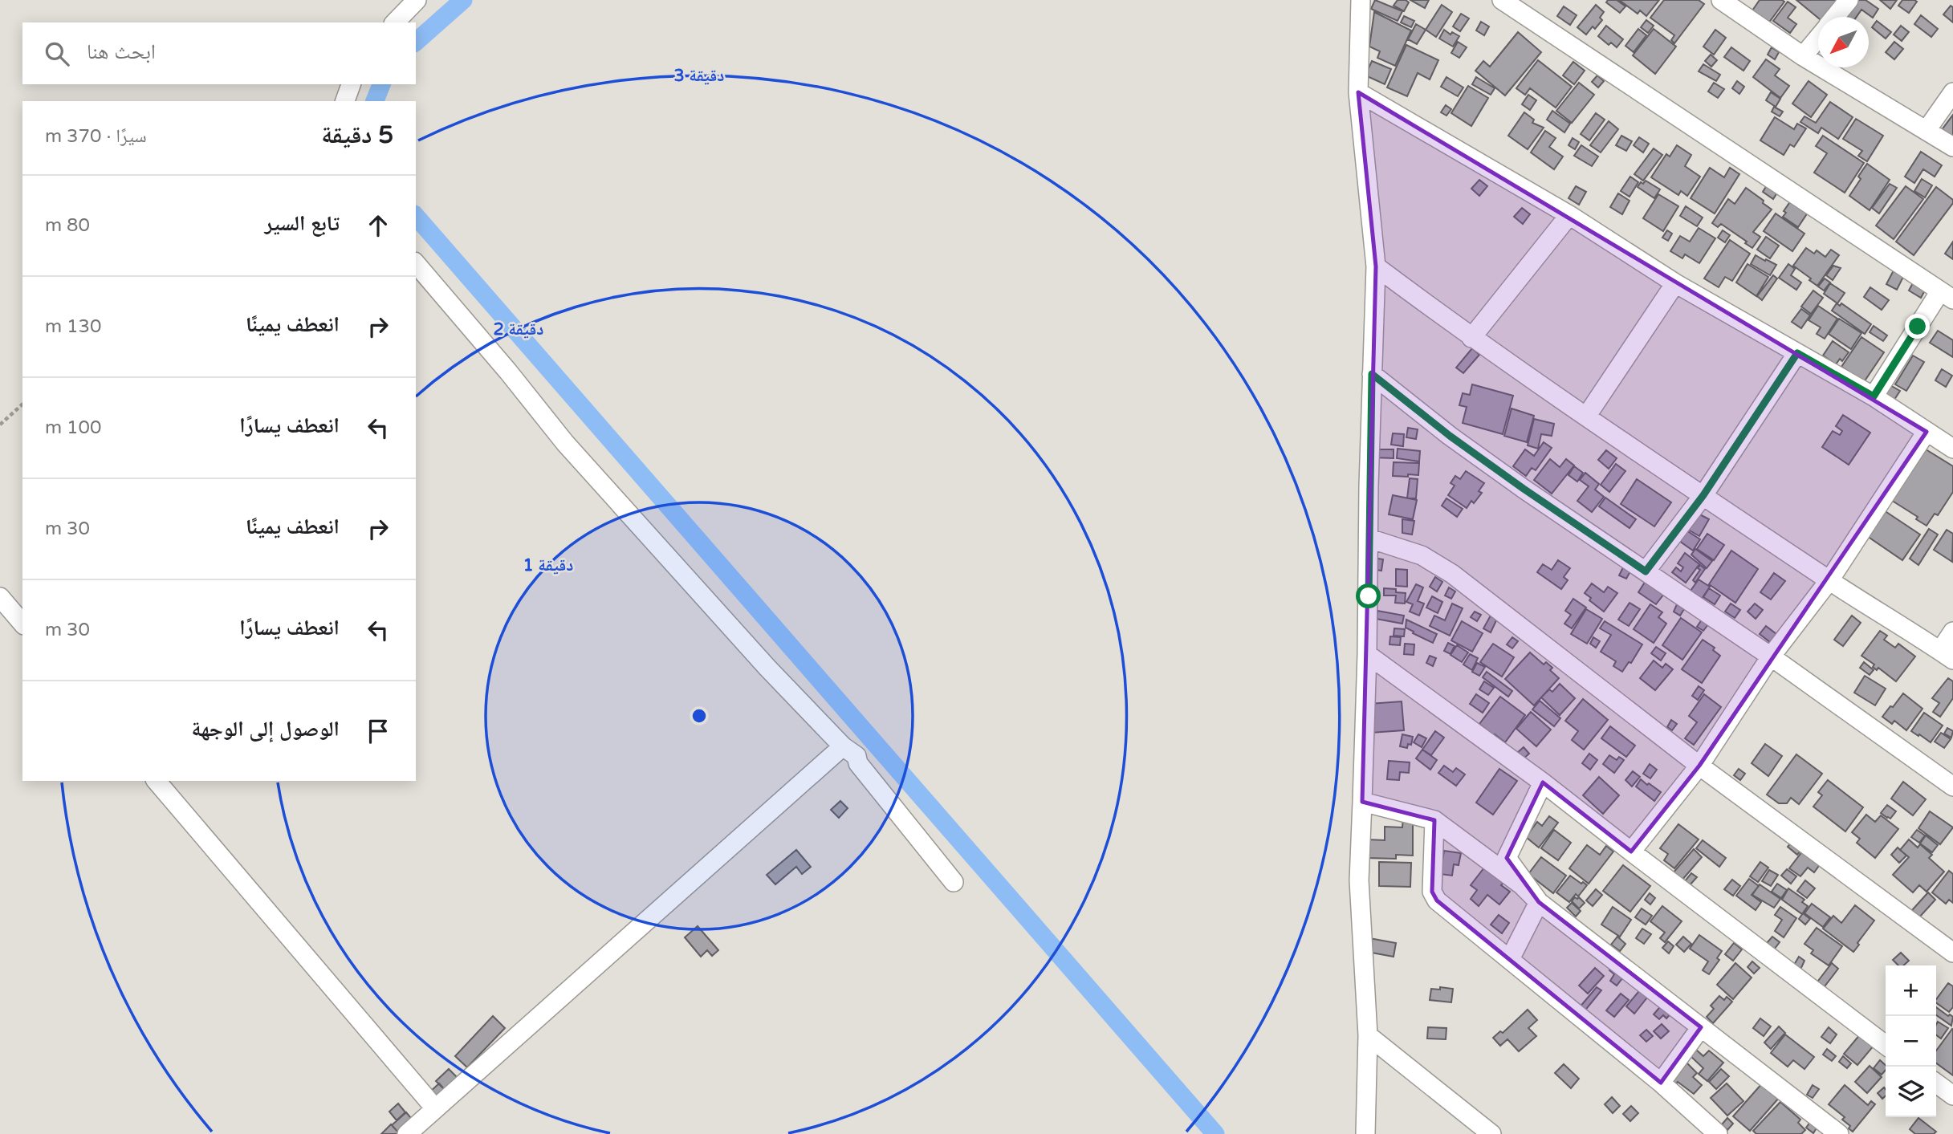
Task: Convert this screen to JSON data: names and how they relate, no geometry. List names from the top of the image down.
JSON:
{
  "north": "bottom left",
  "page": {
    "search": "ابحث هنا",
    "heading": ["5 دقيقة", "سيرًا · 370 m"],
    "list": [
      ["تابع السير", "80 m"],
      ["انعطف يمينًا", "130 m"],
      ["انعطف يسارًا", "100 m"],
      ["انعطف يمينًا", "30 m"],
      ["انعطف يسارًا", "30 m"],
      "الوصول إلى الوجهة"
    ],
    "map_buttons": ["+", "−"]
  },
  "rings": ["3 دقيقة", "2 دقيقة", "1 دقيقة"]
}
